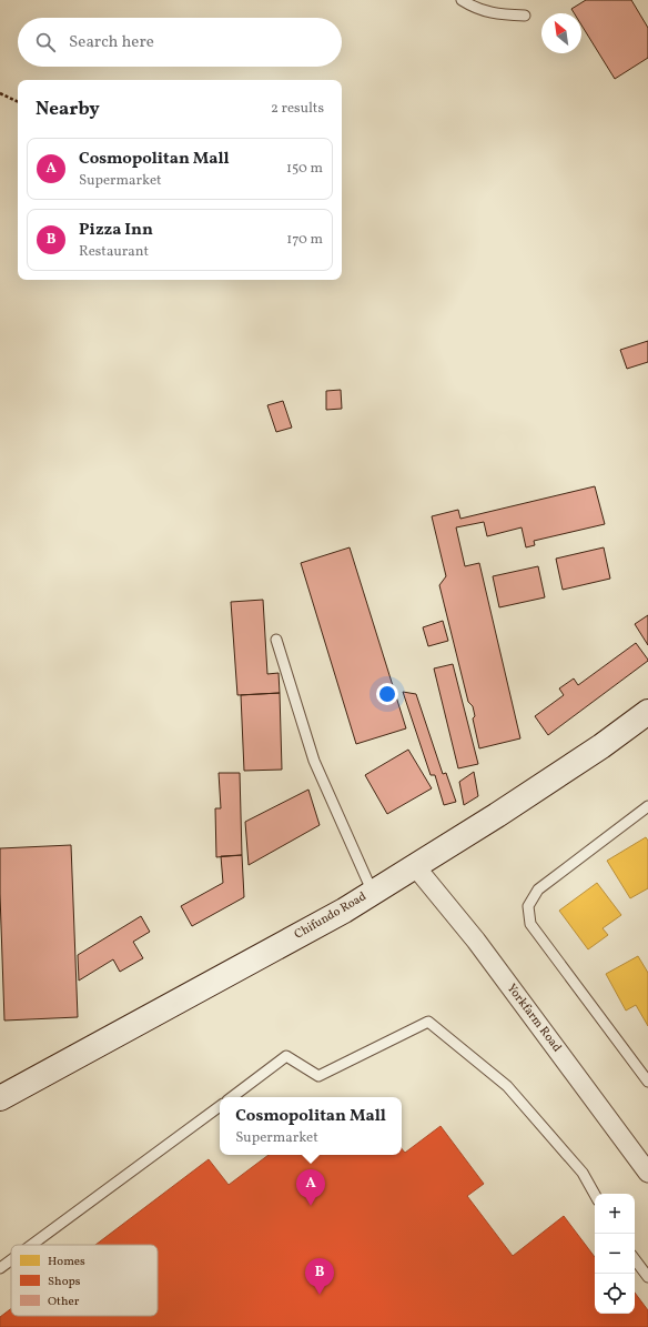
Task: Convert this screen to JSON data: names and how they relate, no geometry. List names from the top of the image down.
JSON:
{
  "streets": {
    "street": ["Chifundo Road", "Yorkfarm Road"]
  },
  "crossings": [
    ["Chifundo Road", "Yorkfarm Road"]
  ],
  "legend": ["Homes", "Shops", "Other"],
  "north": "top left",
  "page": {
    "search": "Search here",
    "heading": ["Nearby", "2 results"],
    "list": [
      {
        "mark": "A",
        "name": "Cosmopolitan Mall",
        "note": "Supermarket",
        "value": "150 m"
      },
      {
        "mark": "B",
        "name": "Pizza Inn",
        "note": "Restaurant",
        "value": "170 m"
      }
    ],
    "popup": ["Cosmopolitan Mall", "Supermarket"],
    "pins": ["A", "B"],
    "map_buttons": ["+", "−"]
  }
}
